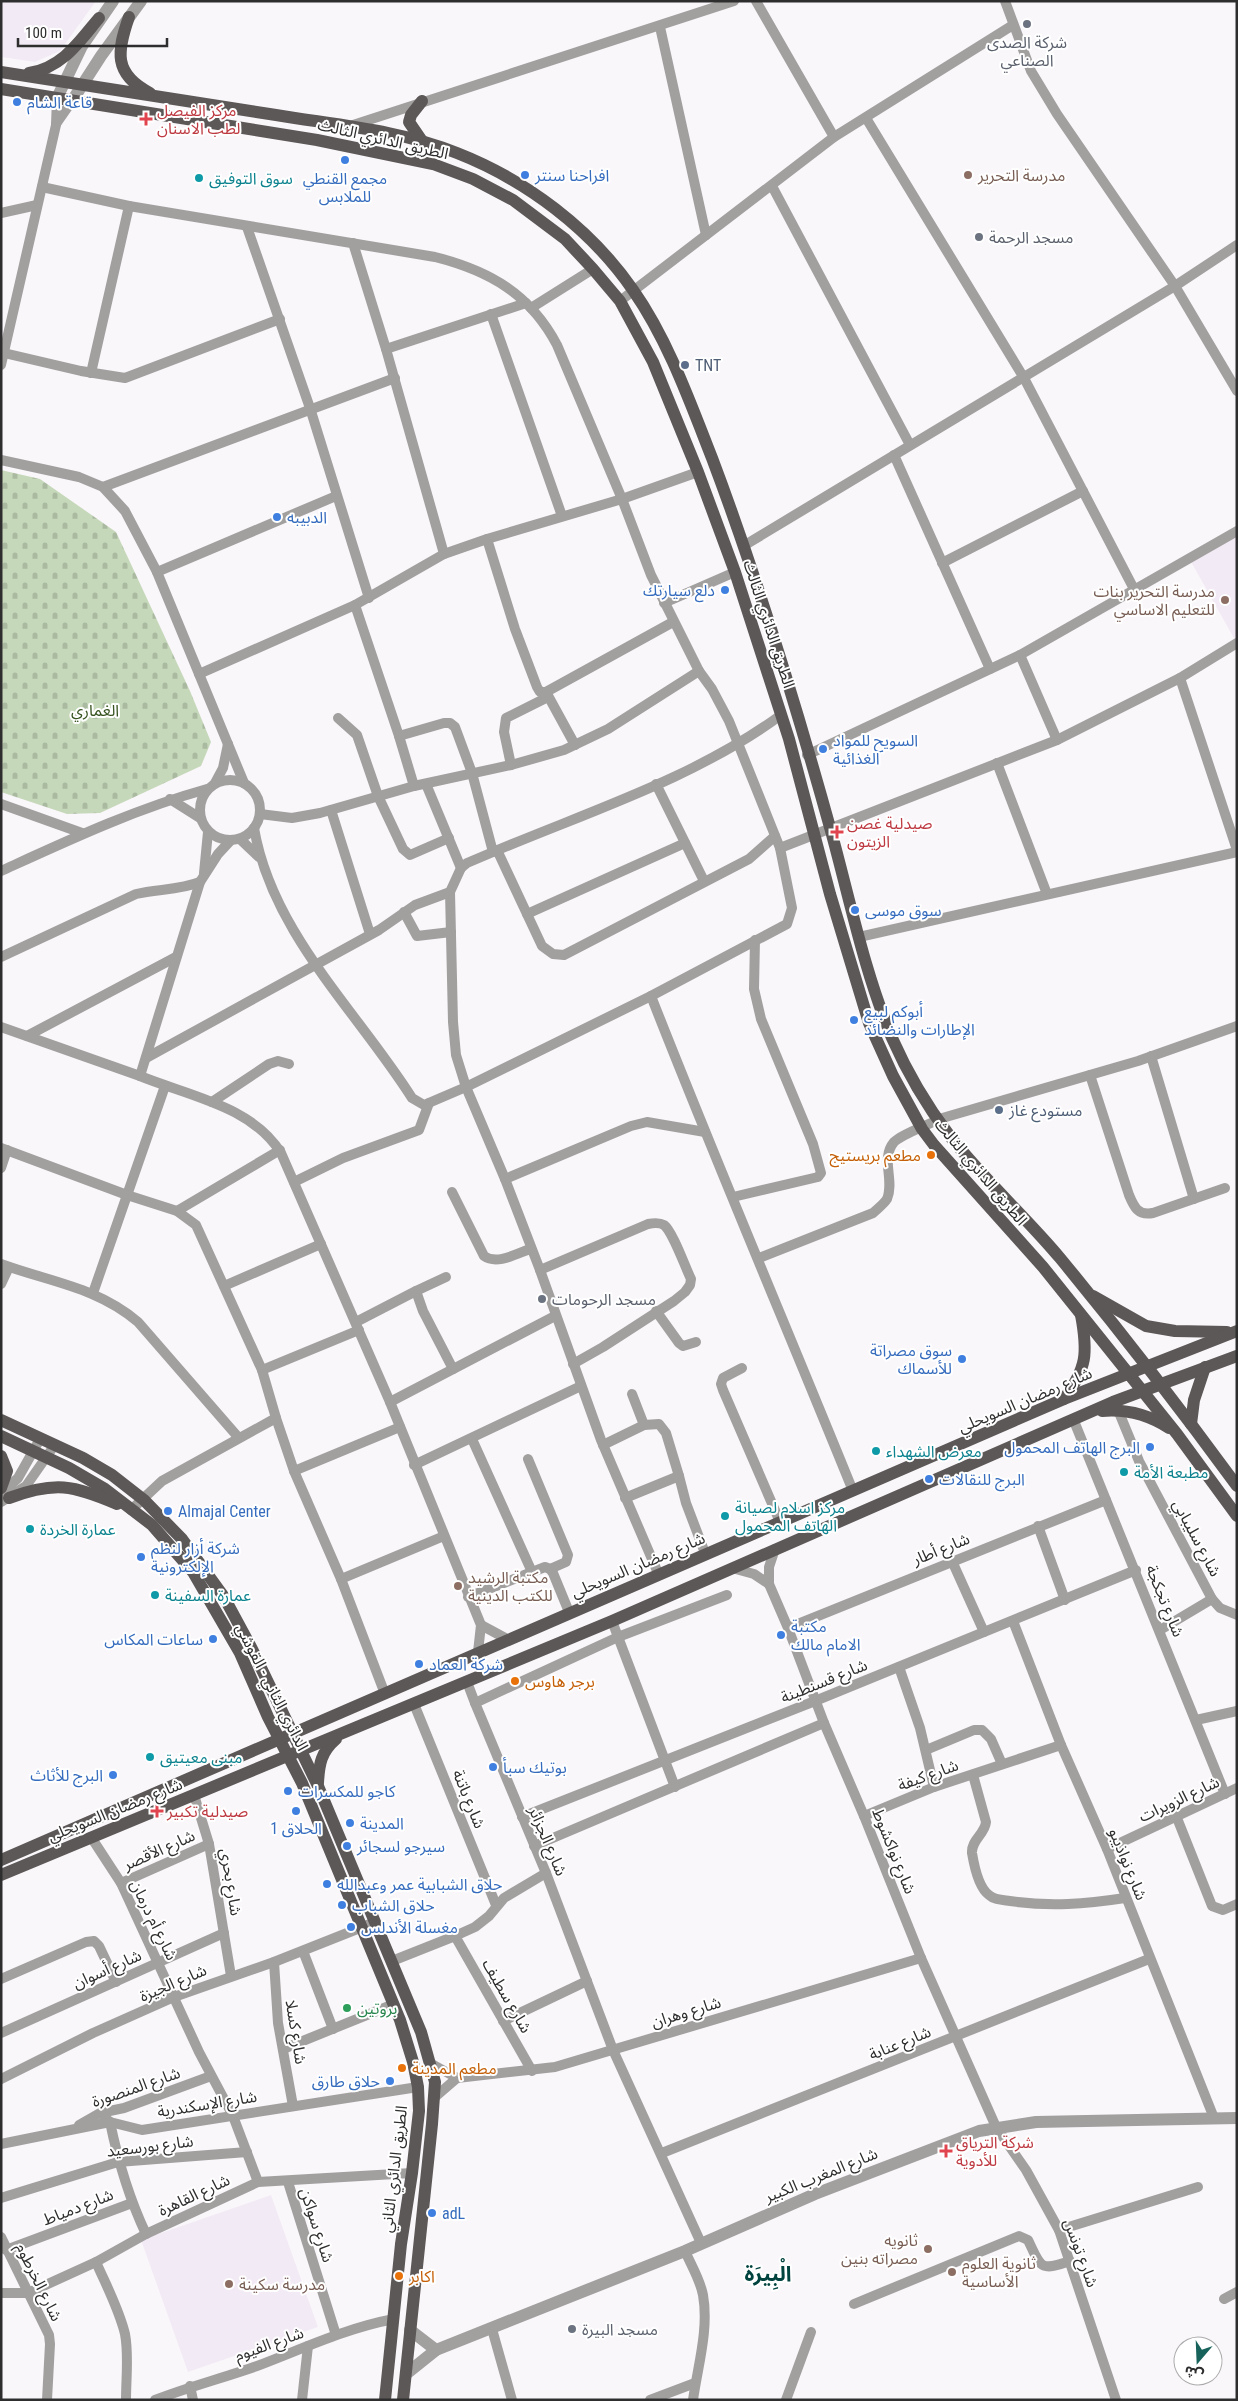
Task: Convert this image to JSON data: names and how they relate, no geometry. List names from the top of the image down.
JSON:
{
  "streets": {
    "main road": [
      "الطريق الدائري الثالث",
      "شارع رمضان السويحلي",
      "الدائري الثاني - القوشي",
      "الطريق الدائري الثاني"
    ],
    "street": [
      "شارع سليبابي",
      "شارع أطار",
      "شارع تجكجة",
      "شارع قسنطينة",
      "شارع كيفة",
      "شارع باتنة",
      "شارع الزويرات",
      "شارع الجزائر",
      "شارع الأقصر",
      "شارع نواكشوط",
      "شارع نواذيبو",
      "شارع بحري",
      "شارع أم درمان",
      "شارع أسوان",
      "شارع الجيزة",
      "شارع سطيف",
      "شارع وهران",
      "شارع كسلا",
      "شارع عنابة",
      "شارع المنصورة",
      "شارع الإسكندرية",
      "شارع بورسعيد",
      "شارع المغرب الكبير",
      "شارع القاهرة",
      "شارع دمياط",
      "شارع سواكن",
      "شارع تونس",
      "شارع الخرطوم",
      "شارع الفيوم"
    ]
  },
  "crossings": [
    ["الطريق الدائري الثالث", "شارع رمضان السويحلي"],
    ["شارع رمضان السويحلي", "شارع تجكجة"],
    ["شارع رمضان السويحلي", "الدائري الثاني - القوشي"],
    ["شارع رمضان السويحلي", "شارع باتنة"],
    ["شارع رمضان السويحلي", "شارع الجزائر"],
    ["شارع رمضان السويحلي", "شارع بحري"],
    ["شارع رمضان السويحلي", "شارع أم درمان"],
    ["شارع رمضان السويحلي", "الطريق الدائري الثاني"],
    ["شارع أطار", "شارع تجكجة"],
    ["شارع أطار", "شارع نواكشوط"],
    ["شارع تجكجة", "شارع قسنطينة"],
    ["شارع تجكجة", "شارع الزويرات"],
    ["شارع قسنطينة", "شارع الجزائر"],
    ["شارع قسنطينة", "شارع نواكشوط"],
    ["شارع قسنطينة", "شارع نواذيبو"],
    ["الدائري الثاني - القوشي", "الطريق الدائري الثاني"],
    ["شارع كيفة", "شارع نواكشوط"],
    ["شارع كيفة", "شارع نواذيبو"],
    ["شارع الزويرات", "شارع نواذيبو"],
    ["شارع الجزائر", "شارع وهران"],
    ["شارع الجزائر", "شارع عنابة"],
    ["شارع الجزائر", "شارع المغرب الكبير"],
    ["شارع الأقصر", "شارع بحري"],
    ["شارع الأقصر", "شارع أم درمان"],
    ["شارع نواكشوط", "شارع وهران"],
    ["شارع نواكشوط", "شارع عنابة"],
    ["شارع نواكشوط", "شارع المغرب الكبير"],
    ["شارع نواكشوط", "شارع تونس"],
    ["شارع نواذيبو", "شارع عنابة"],
    ["شارع نواذيبو", "شارع المغرب الكبير"],
    ["شارع بحري", "شارع أسوان"],
    ["شارع بحري", "شارع الجيزة"],
    ["شارع أم درمان", "شارع أسوان"],
    ["شارع أم درمان", "شارع الجيزة"],
    ["شارع أم درمان", "شارع المنصورة"],
    ["شارع أم درمان", "شارع الإسكندرية"],
    ["شارع أم درمان", "شارع بورسعيد"],
    ["شارع أم درمان", "شارع القاهرة"],
    ["شارع الجيزة", "شارع كسلا"],
    ["شارع الجيزة", "الطريق الدائري الثاني"],
    ["شارع سطيف", "شارع وهران"],
    ["شارع كسلا", "شارع الإسكندرية"],
    ["شارع المنصورة", "شارع الإسكندرية"],
    ["شارع الإسكندرية", "الطريق الدائري الثاني"],
    ["الطريق الدائري الثاني", "شارع المغرب الكبير"],
    ["الطريق الدائري الثاني", "شارع القاهرة"],
    ["الطريق الدائري الثاني", "شارع الفيوم"],
    ["شارع المغرب الكبير", "شارع تونس"],
    ["شارع القاهرة", "شارع سواكن"],
    ["شارع القاهرة", "شارع الخرطوم"],
    ["شارع دمياط", "شارع الخرطوم"],
    ["شارع سواكن", "شارع الفيوم"]
  ],
  "districts": ["الْبِيرَة"],
  "parks": ["الغماري"],
  "places": {
    "other": [
      "شركة الصدى الصناعي",
      "قاعة الشام",
      "مجمع القنطي للملابس",
      "افراحنا سنتر",
      "مدرسة التحرير",
      "سوق التوفيق",
      "مسجد الرحمة",
      "TNT",
      "الدبيبه",
      "دلع سيارتك",
      "مدرسة التحرير بنات للتعليم الاساسي",
      "السويح للمواد الغذائية",
      "سوق موسى",
      "أبوكم لبيع الإطارات والنضائد",
      "مستودع غاز",
      "مطعم بريستيج",
      "مسجد الرحومات",
      "سوق مصراتة للأسماك",
      "البرج الهاتف المحمول",
      "معرض الشهداء",
      "مطبعة الأمة",
      "البرج للنقالات",
      "Almajal Center",
      "مركز اسلام لصيانة الهاتف المحمول",
      "عمارة الخردة",
      "شركة أزار لنظم الإلكترونية",
      "مكتبة الرشيد للكتب الدينية",
      "عمارة السفينة",
      "مكتبة الامام مالك",
      "ساعات المكاس",
      "شركة العماد",
      "برجر هاوس",
      "مبنى معيتيق",
      "بوتيك سبأ",
      "البرج للأثاث",
      "كاجو للمكسرات",
      "الحلاق 1",
      "المدينة",
      "سيرجو لسجائر",
      "حلاق الشبابية عمر وعبدالله",
      "حلاق الشباب",
      "مغسلة الأندلس",
      "بروتين",
      "مطعم المدينة",
      "حلاق طارق",
      "adL",
      "ثانويه مصراته بنين",
      "ثانوية العلوم الأساسية",
      "اكابر",
      "مدرسة سكينة",
      "مسجد البيرة"
    ],
    "health": [
      "مركز الفيصل لطب الاسنان",
      "صيدلية غصن الزيتون",
      "صيدلية تكبير",
      "شركة الترياق للأدوية"
    ]
  },
  "scale_bar": "100 m",
  "north": "bottom"
}
